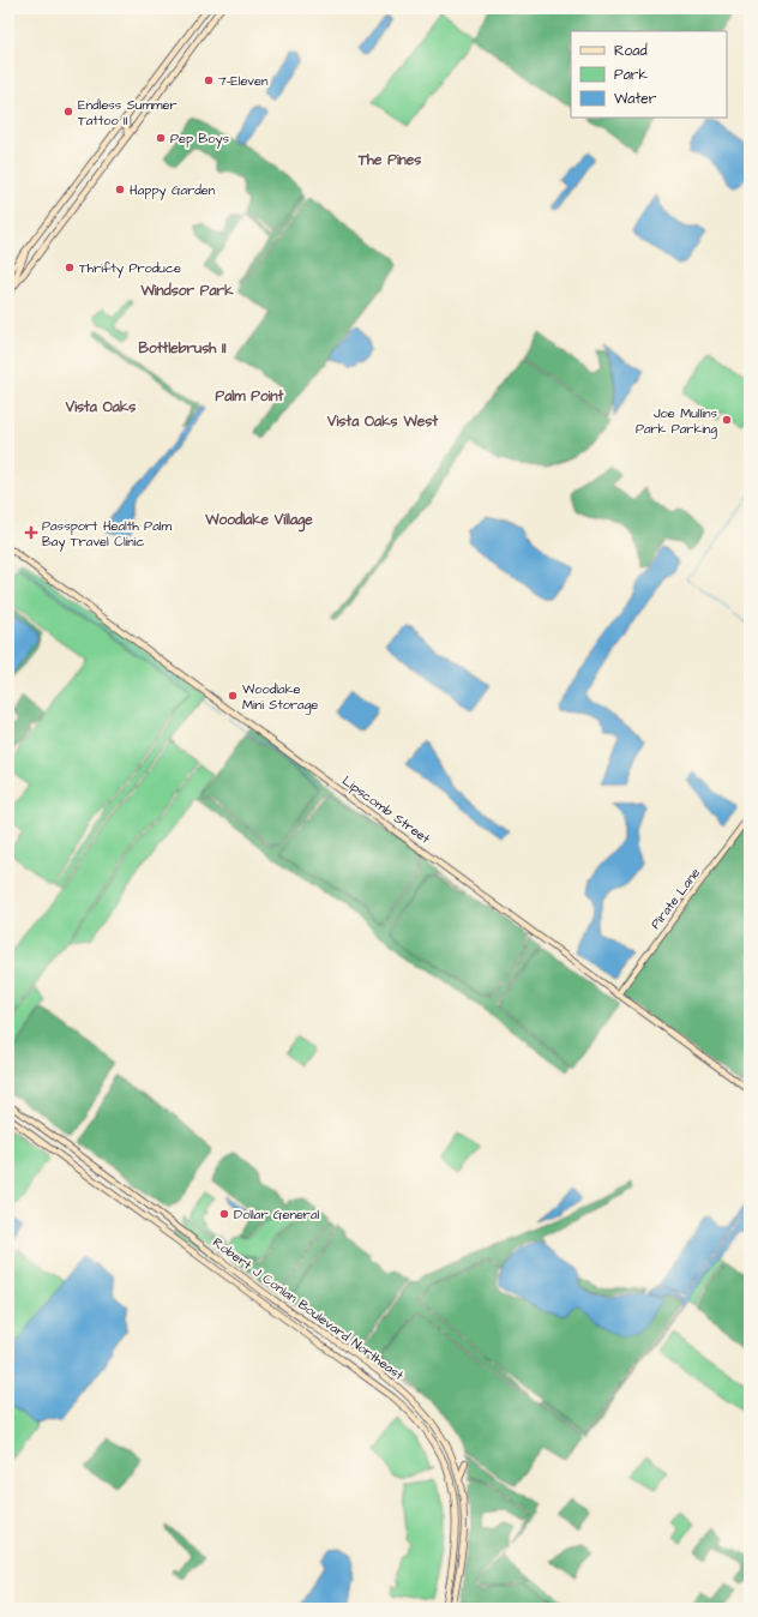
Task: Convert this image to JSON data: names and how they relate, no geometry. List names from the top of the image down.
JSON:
{
  "streets": {
    "main road": ["Lipscomb Street", "Pirate Lane", "Robert J Conlan Boulevard Northeast"]
  },
  "crossings": [
    ["Lipscomb Street", "Pirate Lane"]
  ],
  "districts": [
    "The Pines",
    "Windsor Park",
    "Bottlebrush II",
    "Palm Point",
    "Vista Oaks",
    "Vista Oaks West",
    "Woodlake Village"
  ],
  "places": {
    "other": [
      "7-Eleven",
      "Endless Summer Tattoo II",
      "Pep Boys",
      "Happy Garden",
      "Thrifty Produce",
      "Joe Mullins Park Parking",
      "Woodlake Mini Storage",
      "Dollar General"
    ],
    "health": ["Passport Health Palm Bay Travel Clinic"]
  },
  "legend": ["Road", "Park", "Water"]
}
